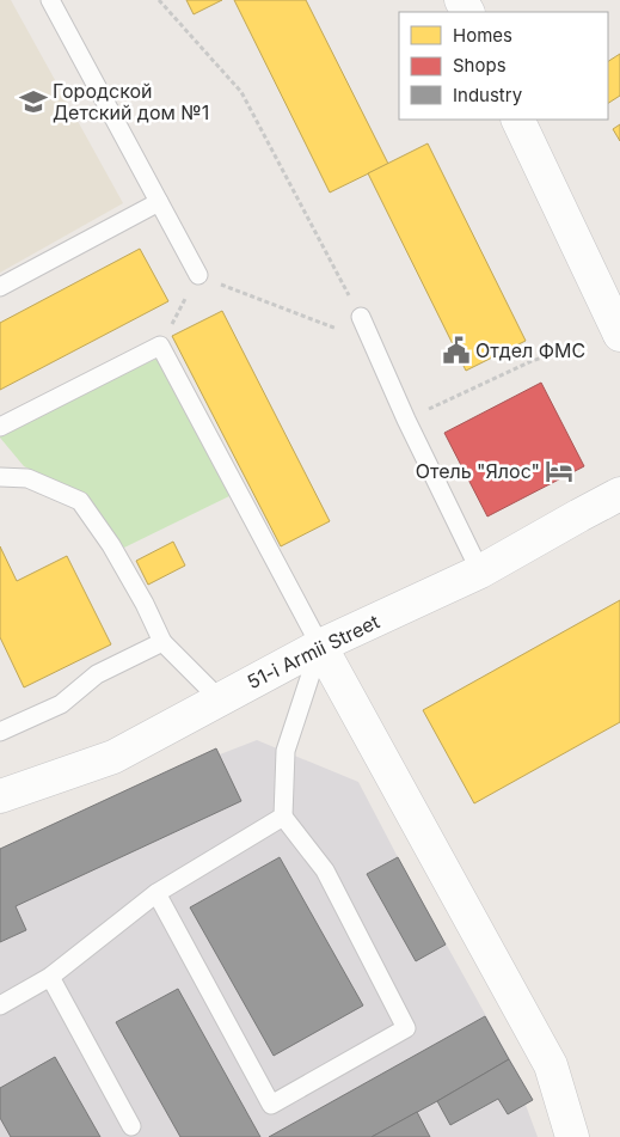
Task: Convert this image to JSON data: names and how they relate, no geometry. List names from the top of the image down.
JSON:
{
  "streets": {
    "street": ["51-i Armii Street"]
  },
  "places": {
    "school or university": ["Городской Детский дом №1"],
    "public building": ["Отдел ФМС"],
    "hotel": ["Отель \"Ялос\""]
  },
  "legend": ["Homes", "Shops", "Industry"]
}
